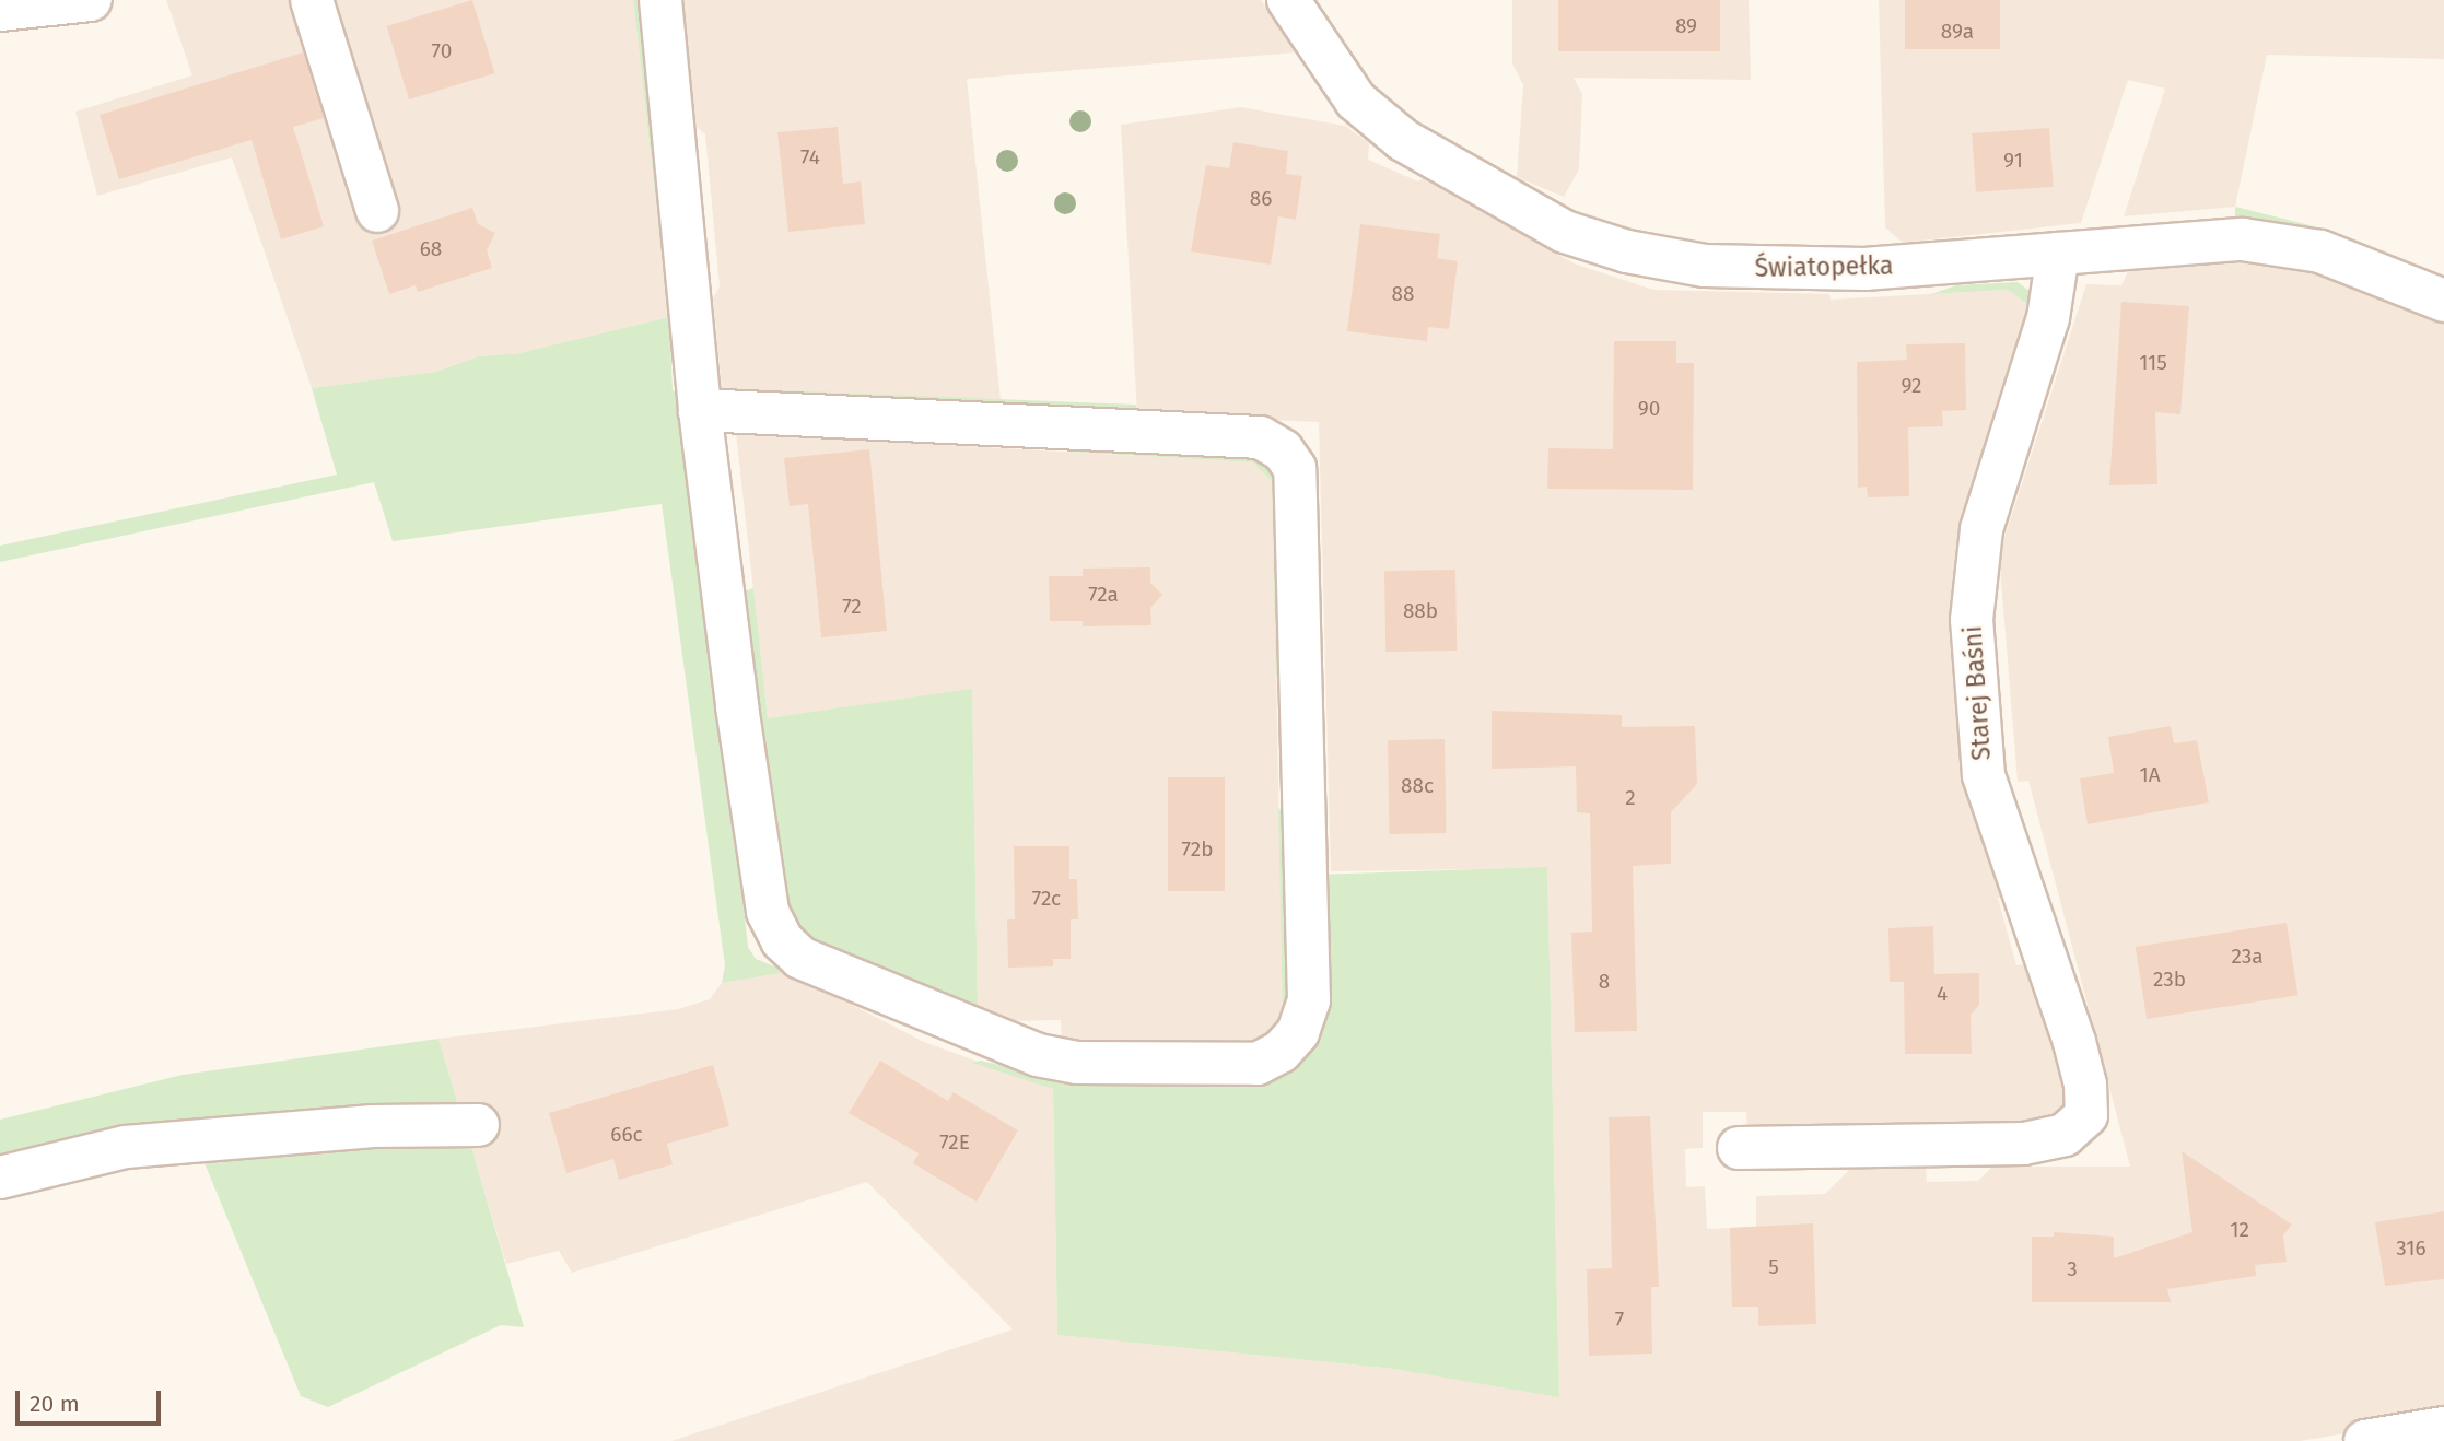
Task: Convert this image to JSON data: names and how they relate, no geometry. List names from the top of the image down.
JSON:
{
  "streets": {
    "street": ["Światopełka", "Starej Baśni"]
  },
  "crossings": [
    ["Światopełka", "Starej Baśni"]
  ],
  "house_numbers": [
    "89",
    "89a",
    "70",
    "74",
    "91",
    "86",
    "68",
    "88",
    "115",
    "92",
    "90",
    "72a",
    "72",
    "88b",
    "1A",
    "88c",
    "2",
    "72b",
    "72c",
    "23a",
    "23b",
    "8",
    "4",
    "66c",
    "72E",
    "12",
    "316",
    "5",
    "3",
    "7"
  ],
  "scale_bar": "20 m"
}
